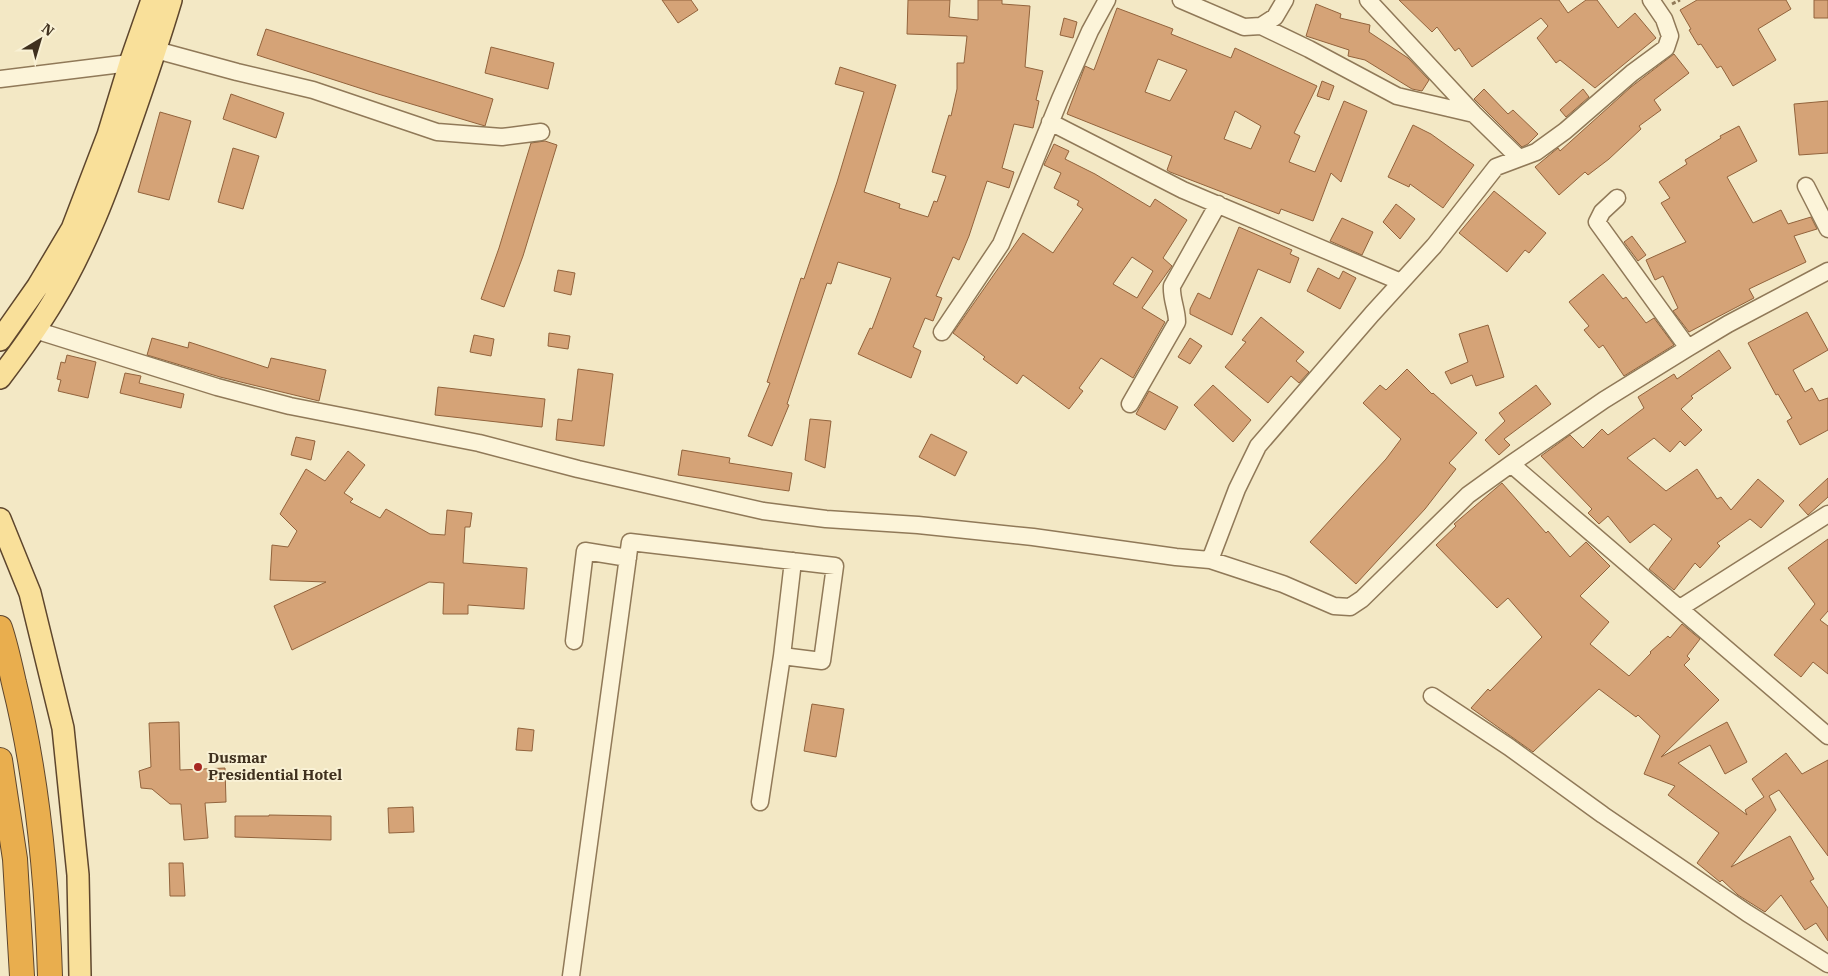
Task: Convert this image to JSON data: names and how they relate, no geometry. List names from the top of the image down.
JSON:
{
  "places": ["Dusmar Presidential Hotel"],
  "north": "top right"
}
